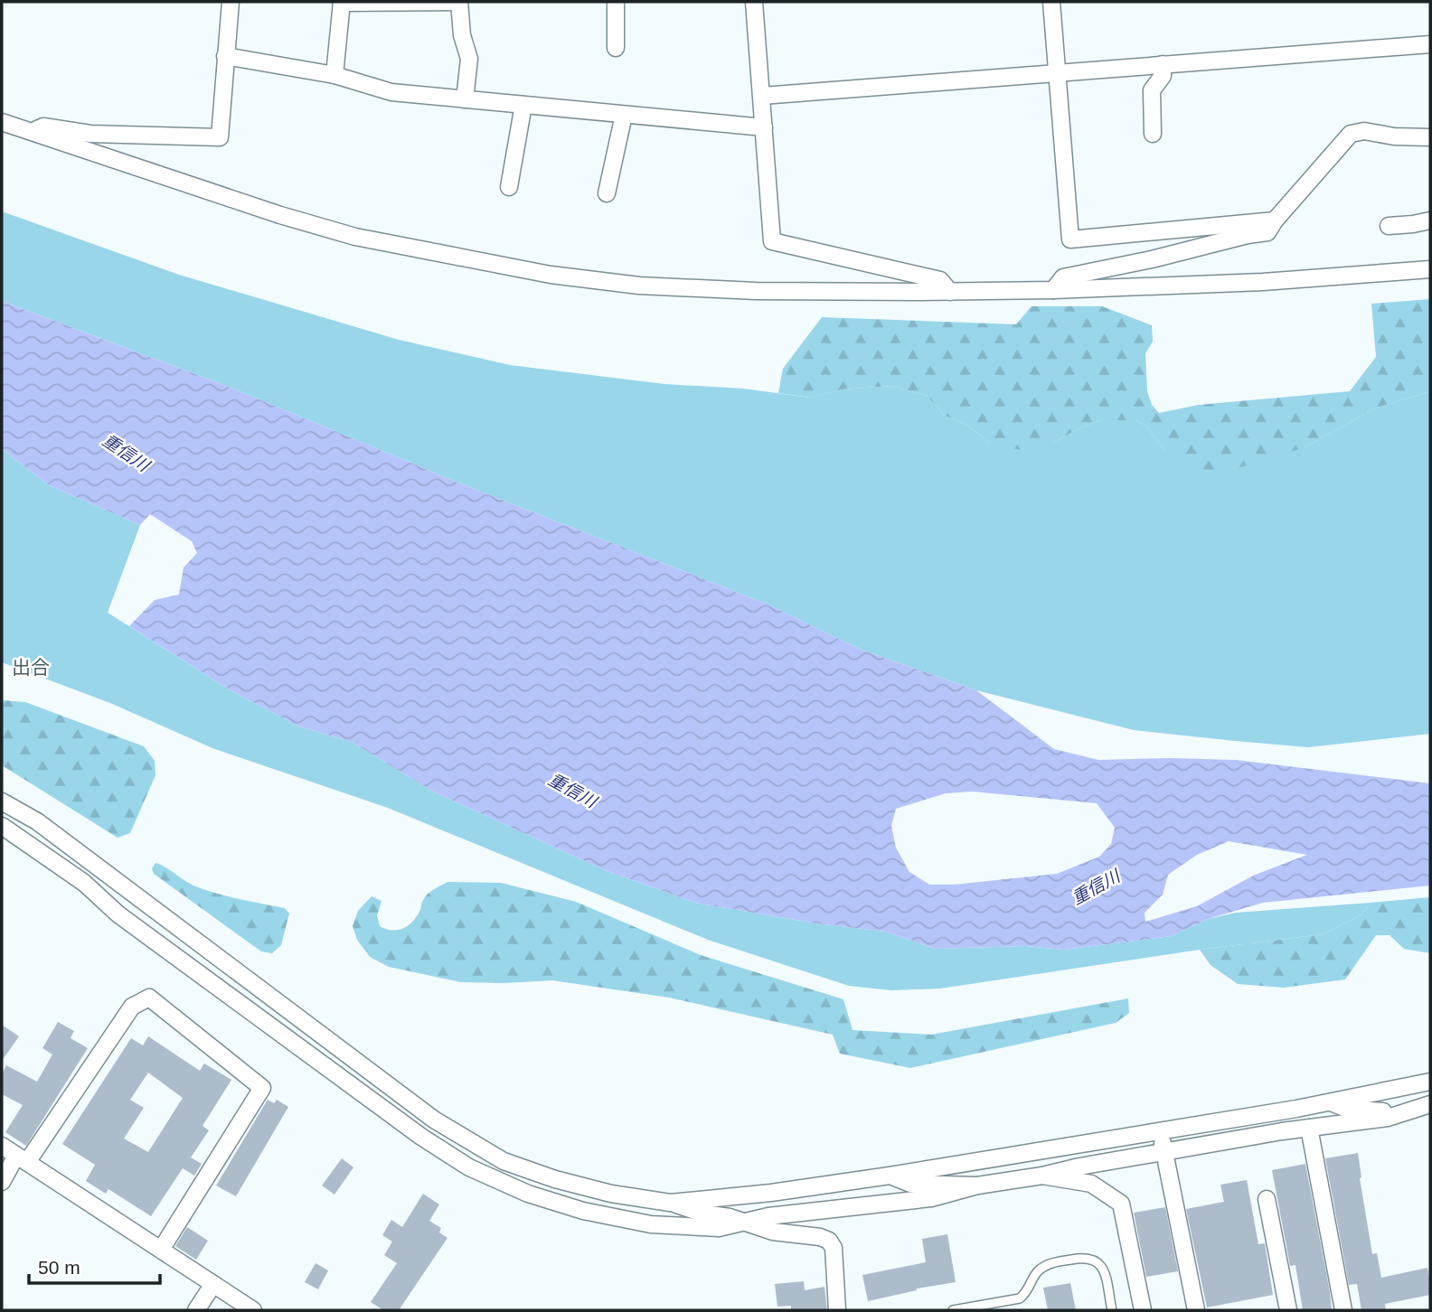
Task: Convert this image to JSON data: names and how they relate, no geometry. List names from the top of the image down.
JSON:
{
  "districts": ["出合"],
  "water": ["重信川"],
  "scale_bar": "50 m"
}
